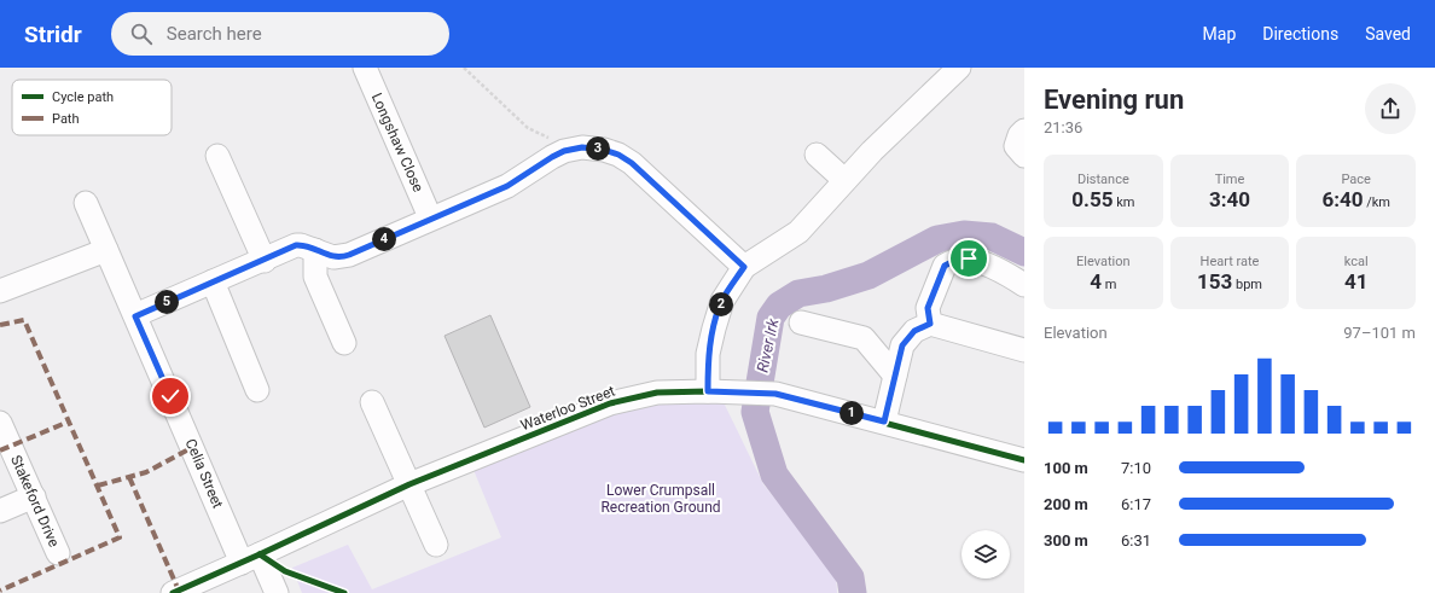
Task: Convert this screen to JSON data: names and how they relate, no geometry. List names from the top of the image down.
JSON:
{
  "streets": {
    "street": [
      "Longshaw Close",
      "Waterloo Street",
      "Celia Street",
      "Stakeford Drive"
    ]
  },
  "crossings": [
    ["Waterloo Street", "Celia Street"]
  ],
  "water": ["River Irk"],
  "parks": ["Lower Crumpsall Recreation Ground"],
  "legend": ["Cycle path", "Path"],
  "page": {
    "header": "Stridr",
    "search": "Search here",
    "nav": ["Map", "Directions", "Saved"],
    "heading": ["Evening run", "21:36"],
    "pins": [
      "3",
      "4",
      "5",
      "2",
      "1"
    ],
    "stats": [
      ["Distance", "0.55 km"],
      ["Time", "3:40"],
      ["Pace", "6:40 /km"],
      ["Elevation", "4 m"],
      ["Heart rate", "153 bpm"],
      ["kcal", "41"]
    ],
    "chart": ["Elevation", "97–101 m"],
    "list": [
      {
        "name": "100 m",
        "note": "7:10"
      },
      {
        "name": "200 m",
        "note": "6:17"
      },
      {
        "name": "300 m",
        "note": "6:31"
      }
    ]
  }
}
